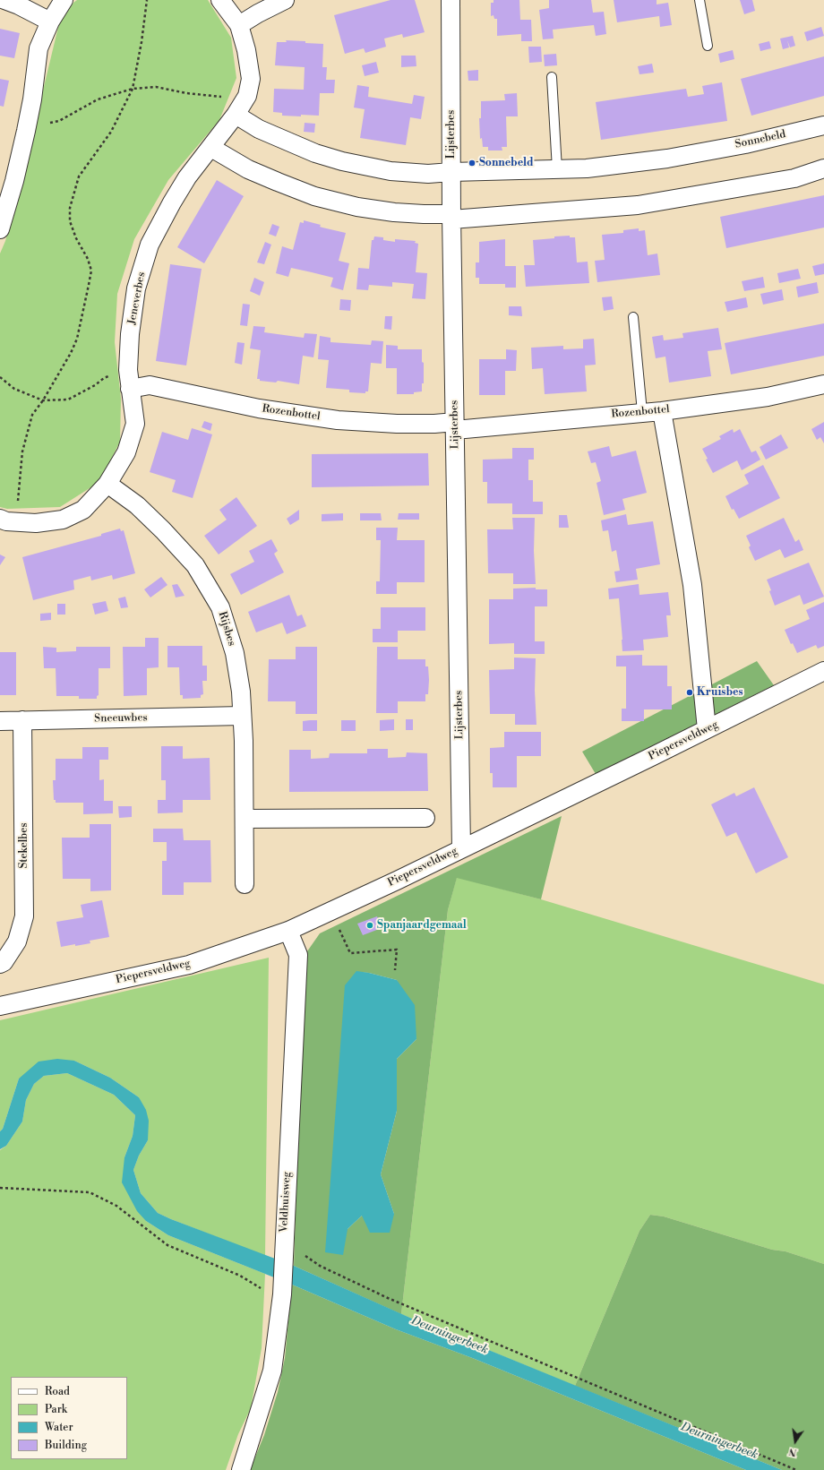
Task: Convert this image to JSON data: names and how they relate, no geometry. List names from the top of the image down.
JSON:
{
  "streets": {
    "street": [
      "Lijsterbes",
      "Sonnebeld",
      "Jeneverbes",
      "Rozenbottel",
      "Rijsbes",
      "Sneeuwbes",
      "Piepersveldweg",
      "Stekelbes",
      "Veldhuisweg"
    ]
  },
  "crossings": [
    ["Lijsterbes", "Sonnebeld"],
    ["Lijsterbes", "Rozenbottel"],
    ["Lijsterbes", "Piepersveldweg"],
    ["Sonnebeld", "Jeneverbes"],
    ["Jeneverbes", "Rozenbottel"],
    ["Jeneverbes", "Rijsbes"],
    ["Rijsbes", "Sneeuwbes"],
    ["Sneeuwbes", "Stekelbes"],
    ["Piepersveldweg", "Veldhuisweg"]
  ],
  "water": ["Deurningerbeek"],
  "places": ["Sonnebeld", "Kruisbes", "Spanjaardgemaal"],
  "legend": [
    "Road",
    "Park",
    "Water",
    "Building"
  ],
  "north": "bottom"
}
